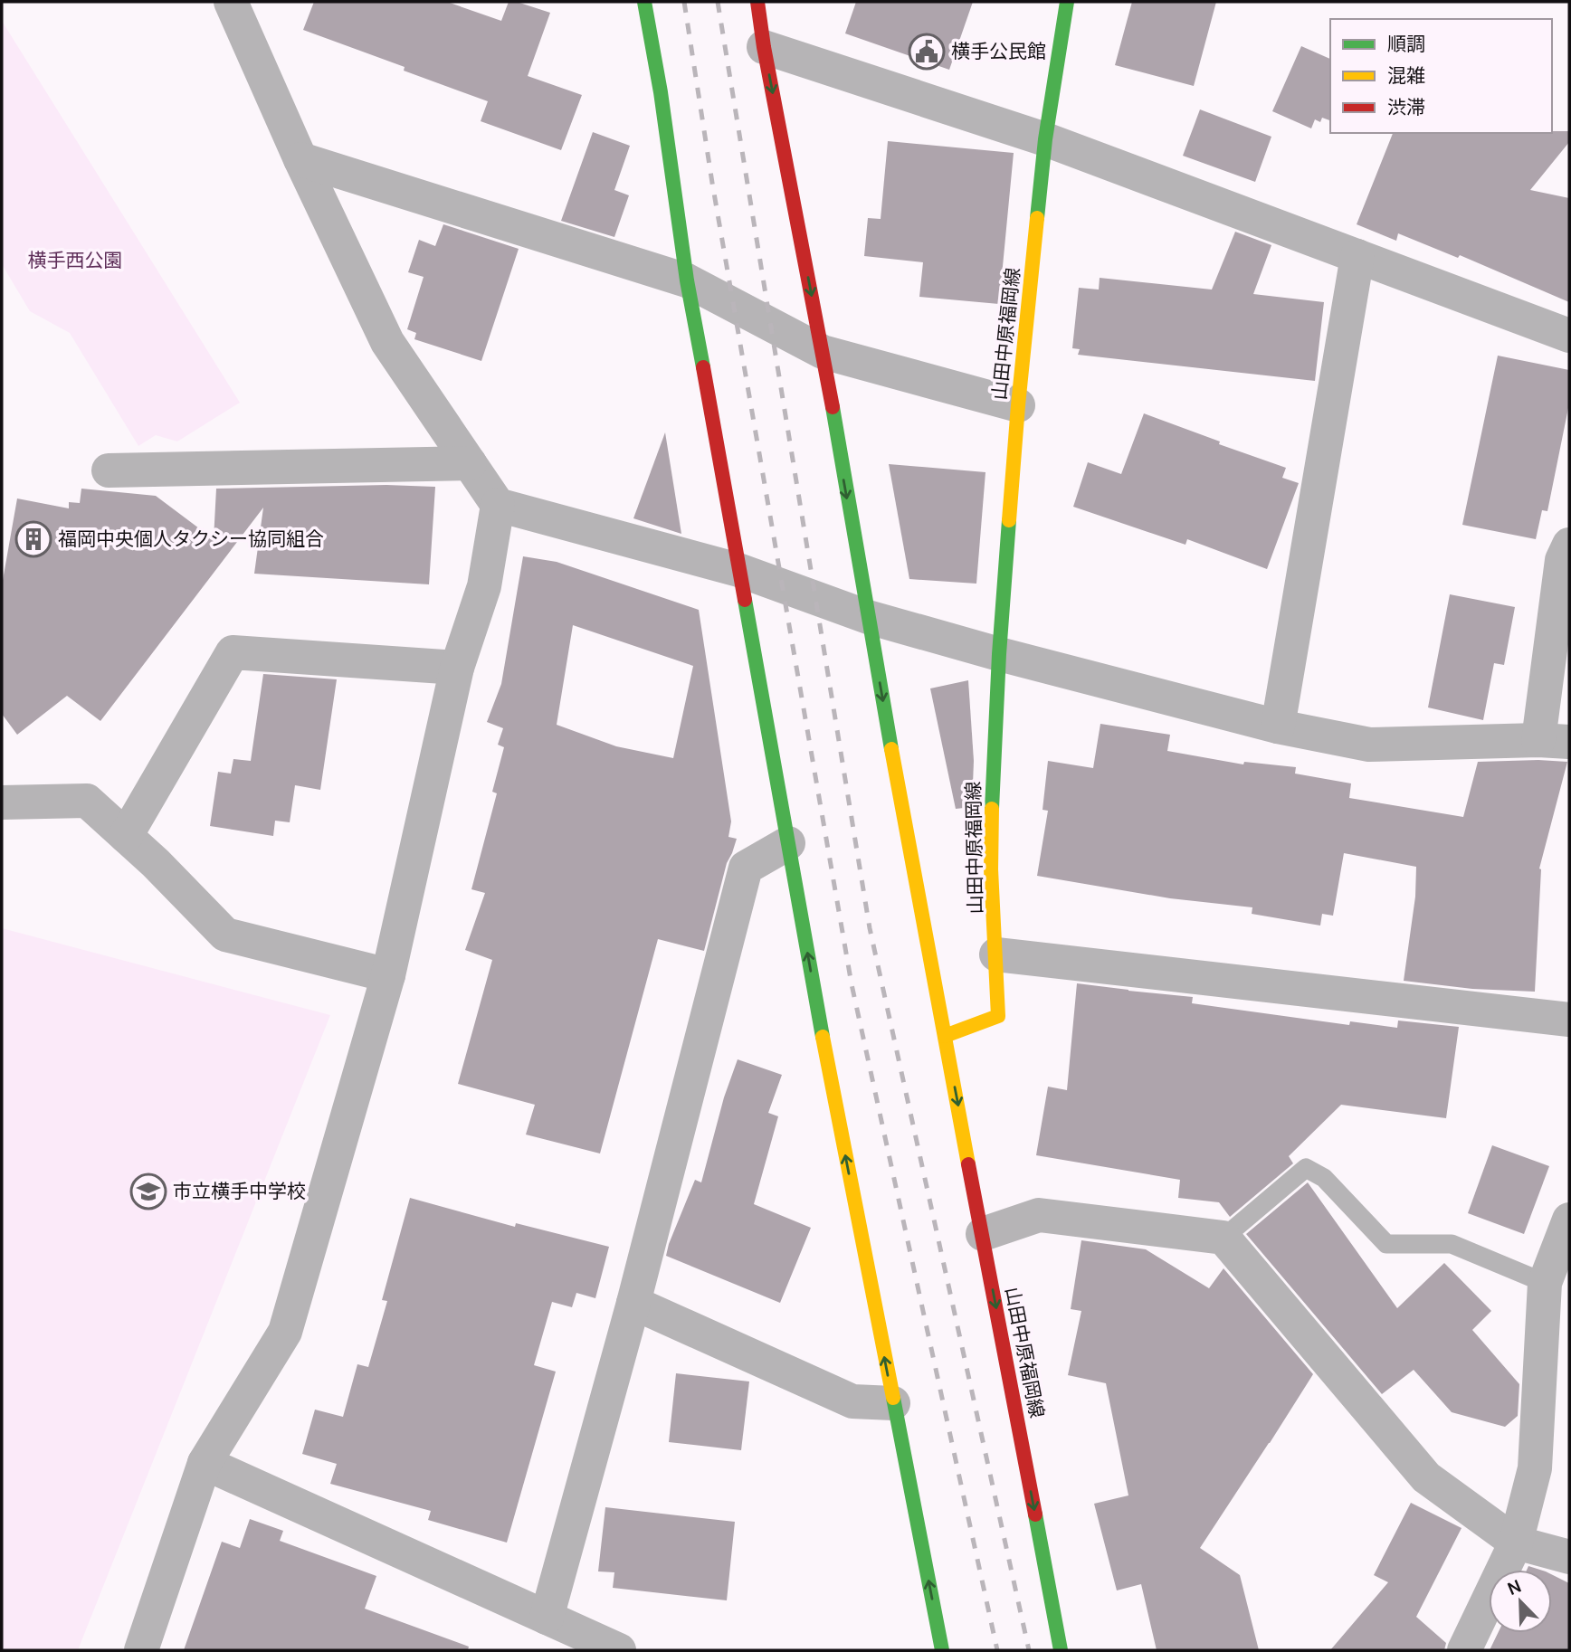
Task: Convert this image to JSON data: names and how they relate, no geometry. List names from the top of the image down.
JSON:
{
  "streets": {
    "street": ["山田中原福岡線"]
  },
  "parks": ["横手西公園"],
  "places": {
    "public building": ["横手公民館"],
    "building": ["福岡中央個人タクシー協同組合"],
    "school or university": ["市立横手中学校"]
  },
  "legend": ["順調", "混雑", "渋滞"],
  "north": "top left"
}
